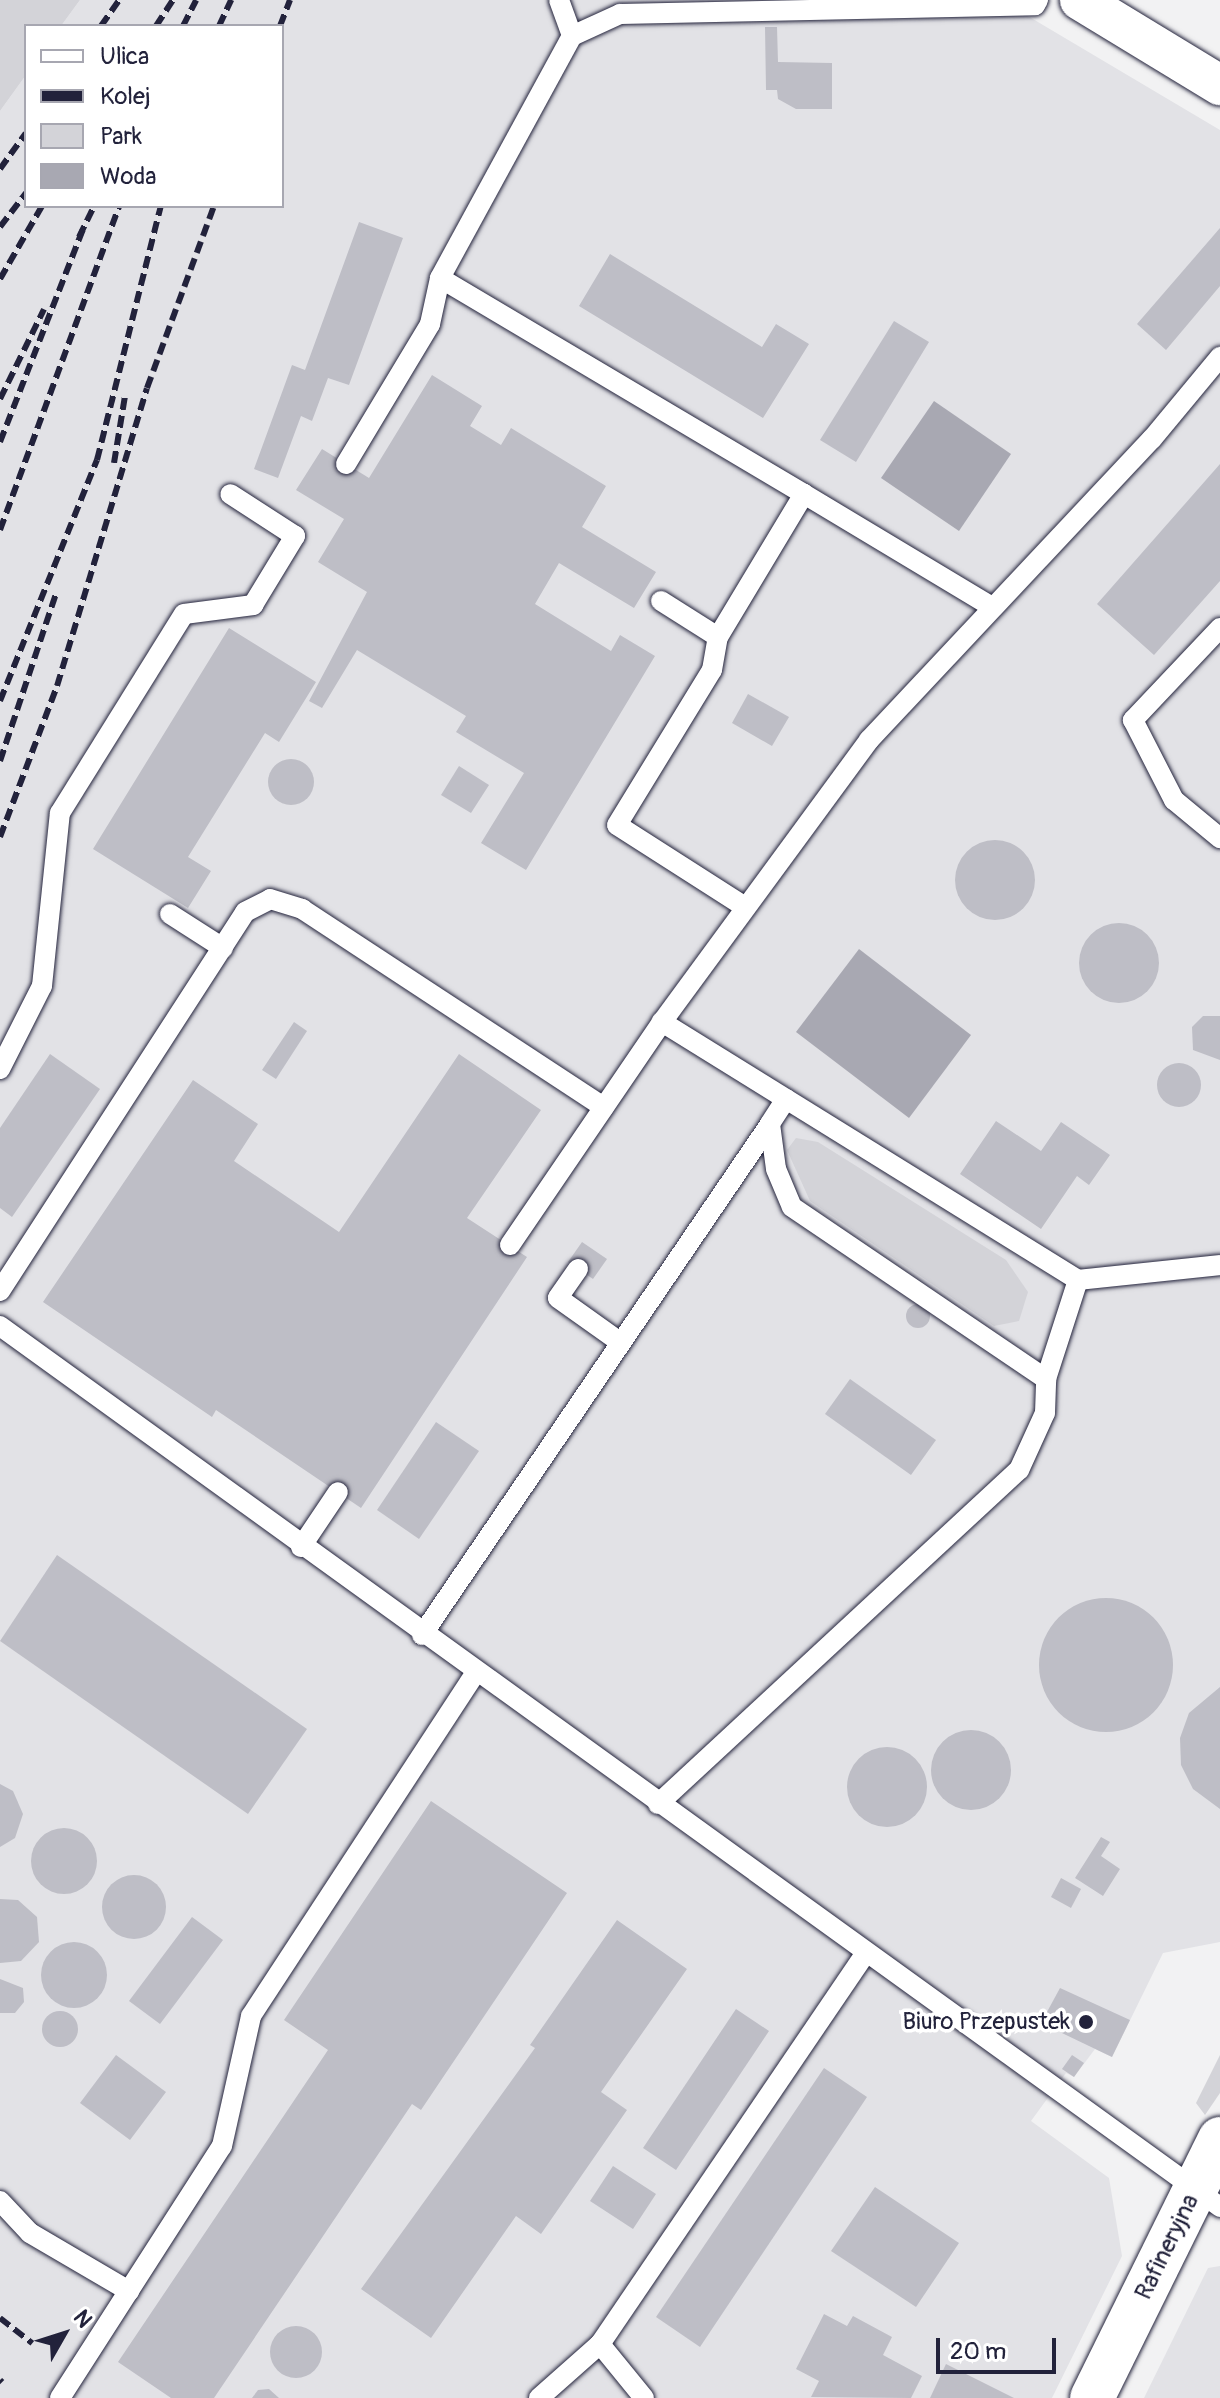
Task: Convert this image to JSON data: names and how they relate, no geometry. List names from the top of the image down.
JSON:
{
  "streets": {
    "street": ["Rafineryjna"]
  },
  "places": ["Biuro Przepustek"],
  "legend": [
    "Ulica",
    "Kolej",
    "Park",
    "Woda"
  ],
  "scale_bar": "20 m",
  "north": "top right"
}
